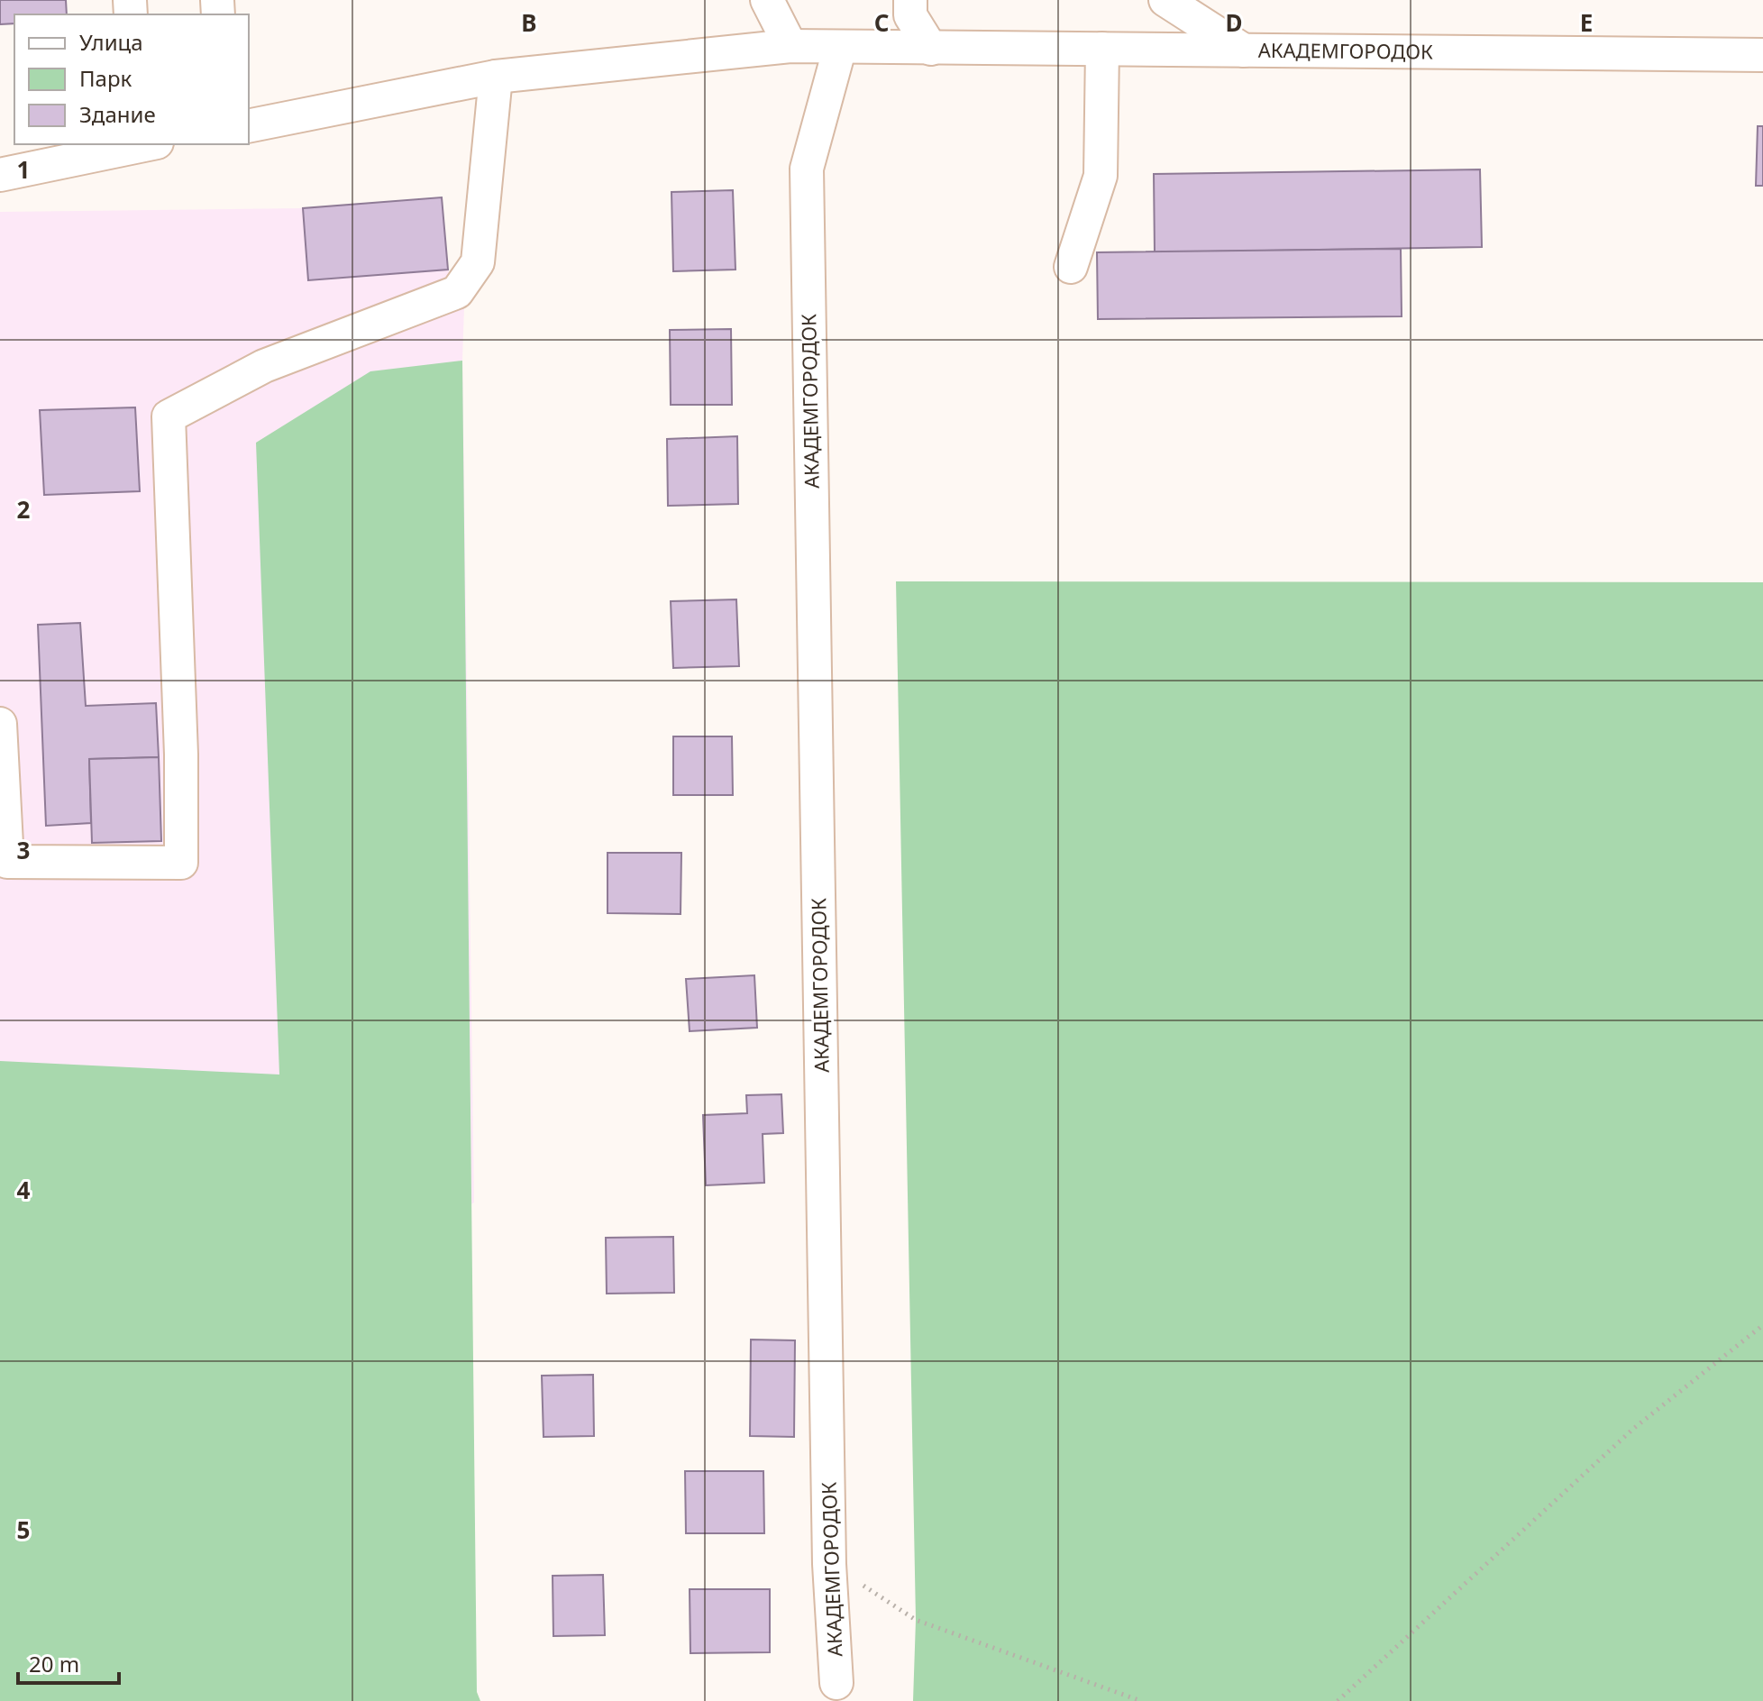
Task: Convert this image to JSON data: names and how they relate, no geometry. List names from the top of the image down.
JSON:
{
  "streets": {
    "street": ["АКАДЕМГОРОДОК"]
  },
  "legend": ["Улица", "Парк", "Здание"],
  "scale_bar": "20 m",
  "grid": {
    "columns": [
      "B",
      "C",
      "D",
      "E"
    ],
    "rows": [
      "1",
      "2",
      "3",
      "4",
      "5"
    ]
  }
}
